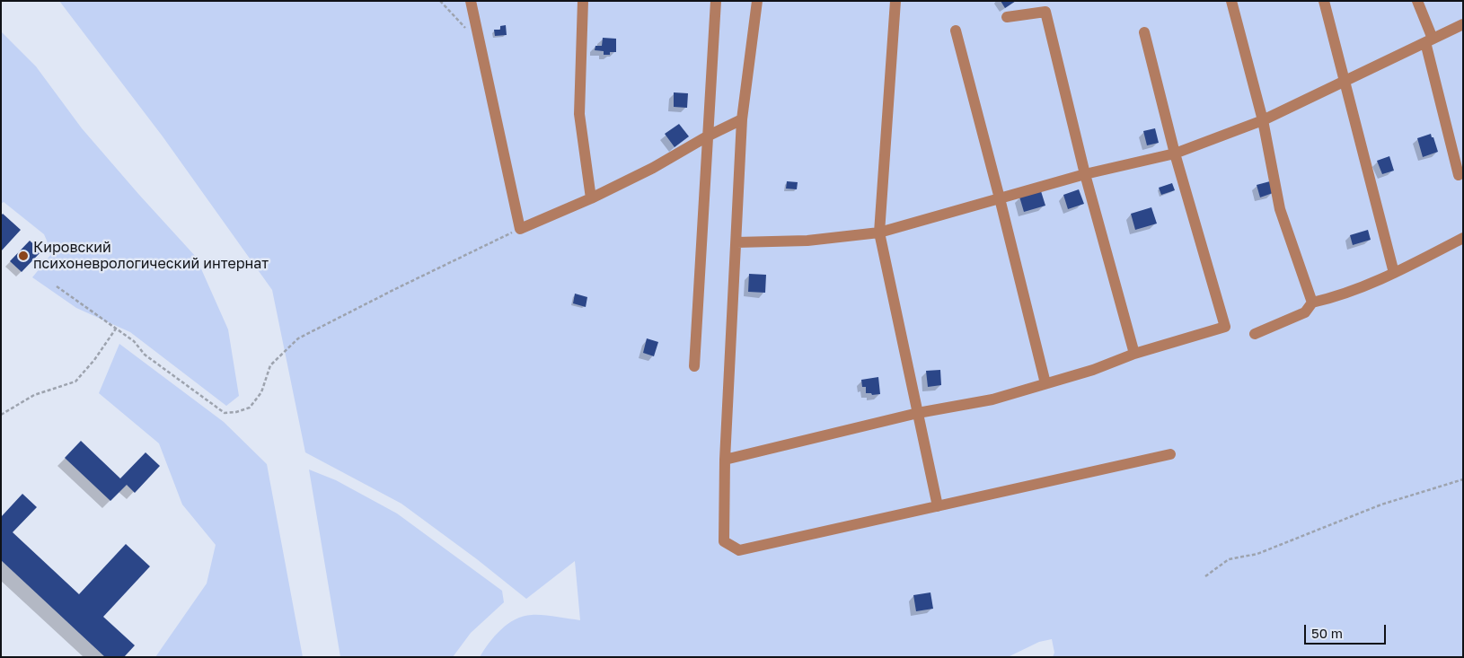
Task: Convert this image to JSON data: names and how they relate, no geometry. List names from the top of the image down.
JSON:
{
  "places": ["Кировский психоневрологический интернат"],
  "scale_bar": "50 m"
}
